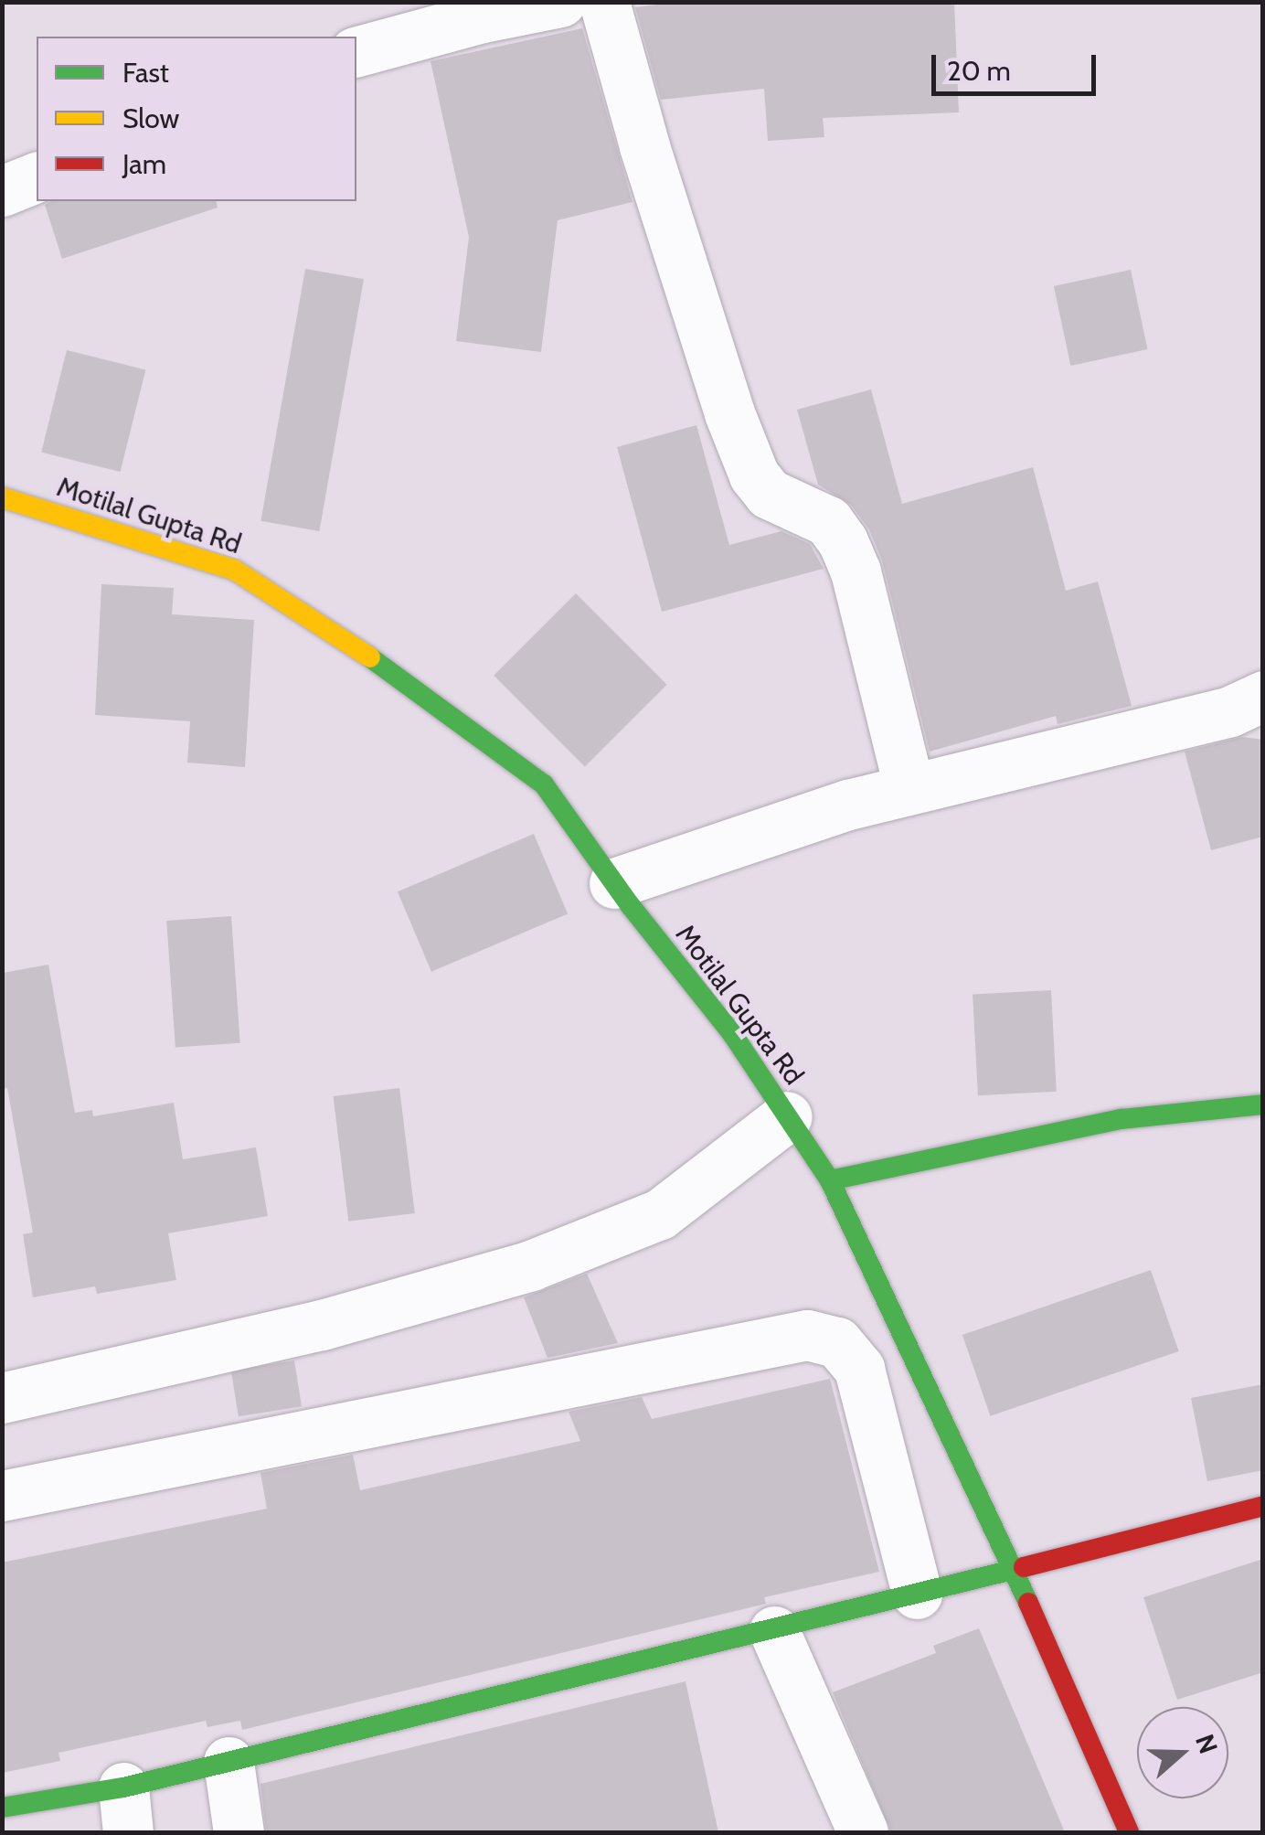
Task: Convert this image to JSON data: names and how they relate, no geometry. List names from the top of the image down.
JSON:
{
  "streets": {
    "street": ["Motilal Gupta Rd"]
  },
  "legend": ["Fast", "Slow", "Jam"],
  "scale_bar": "20 m",
  "north": "right"
}
